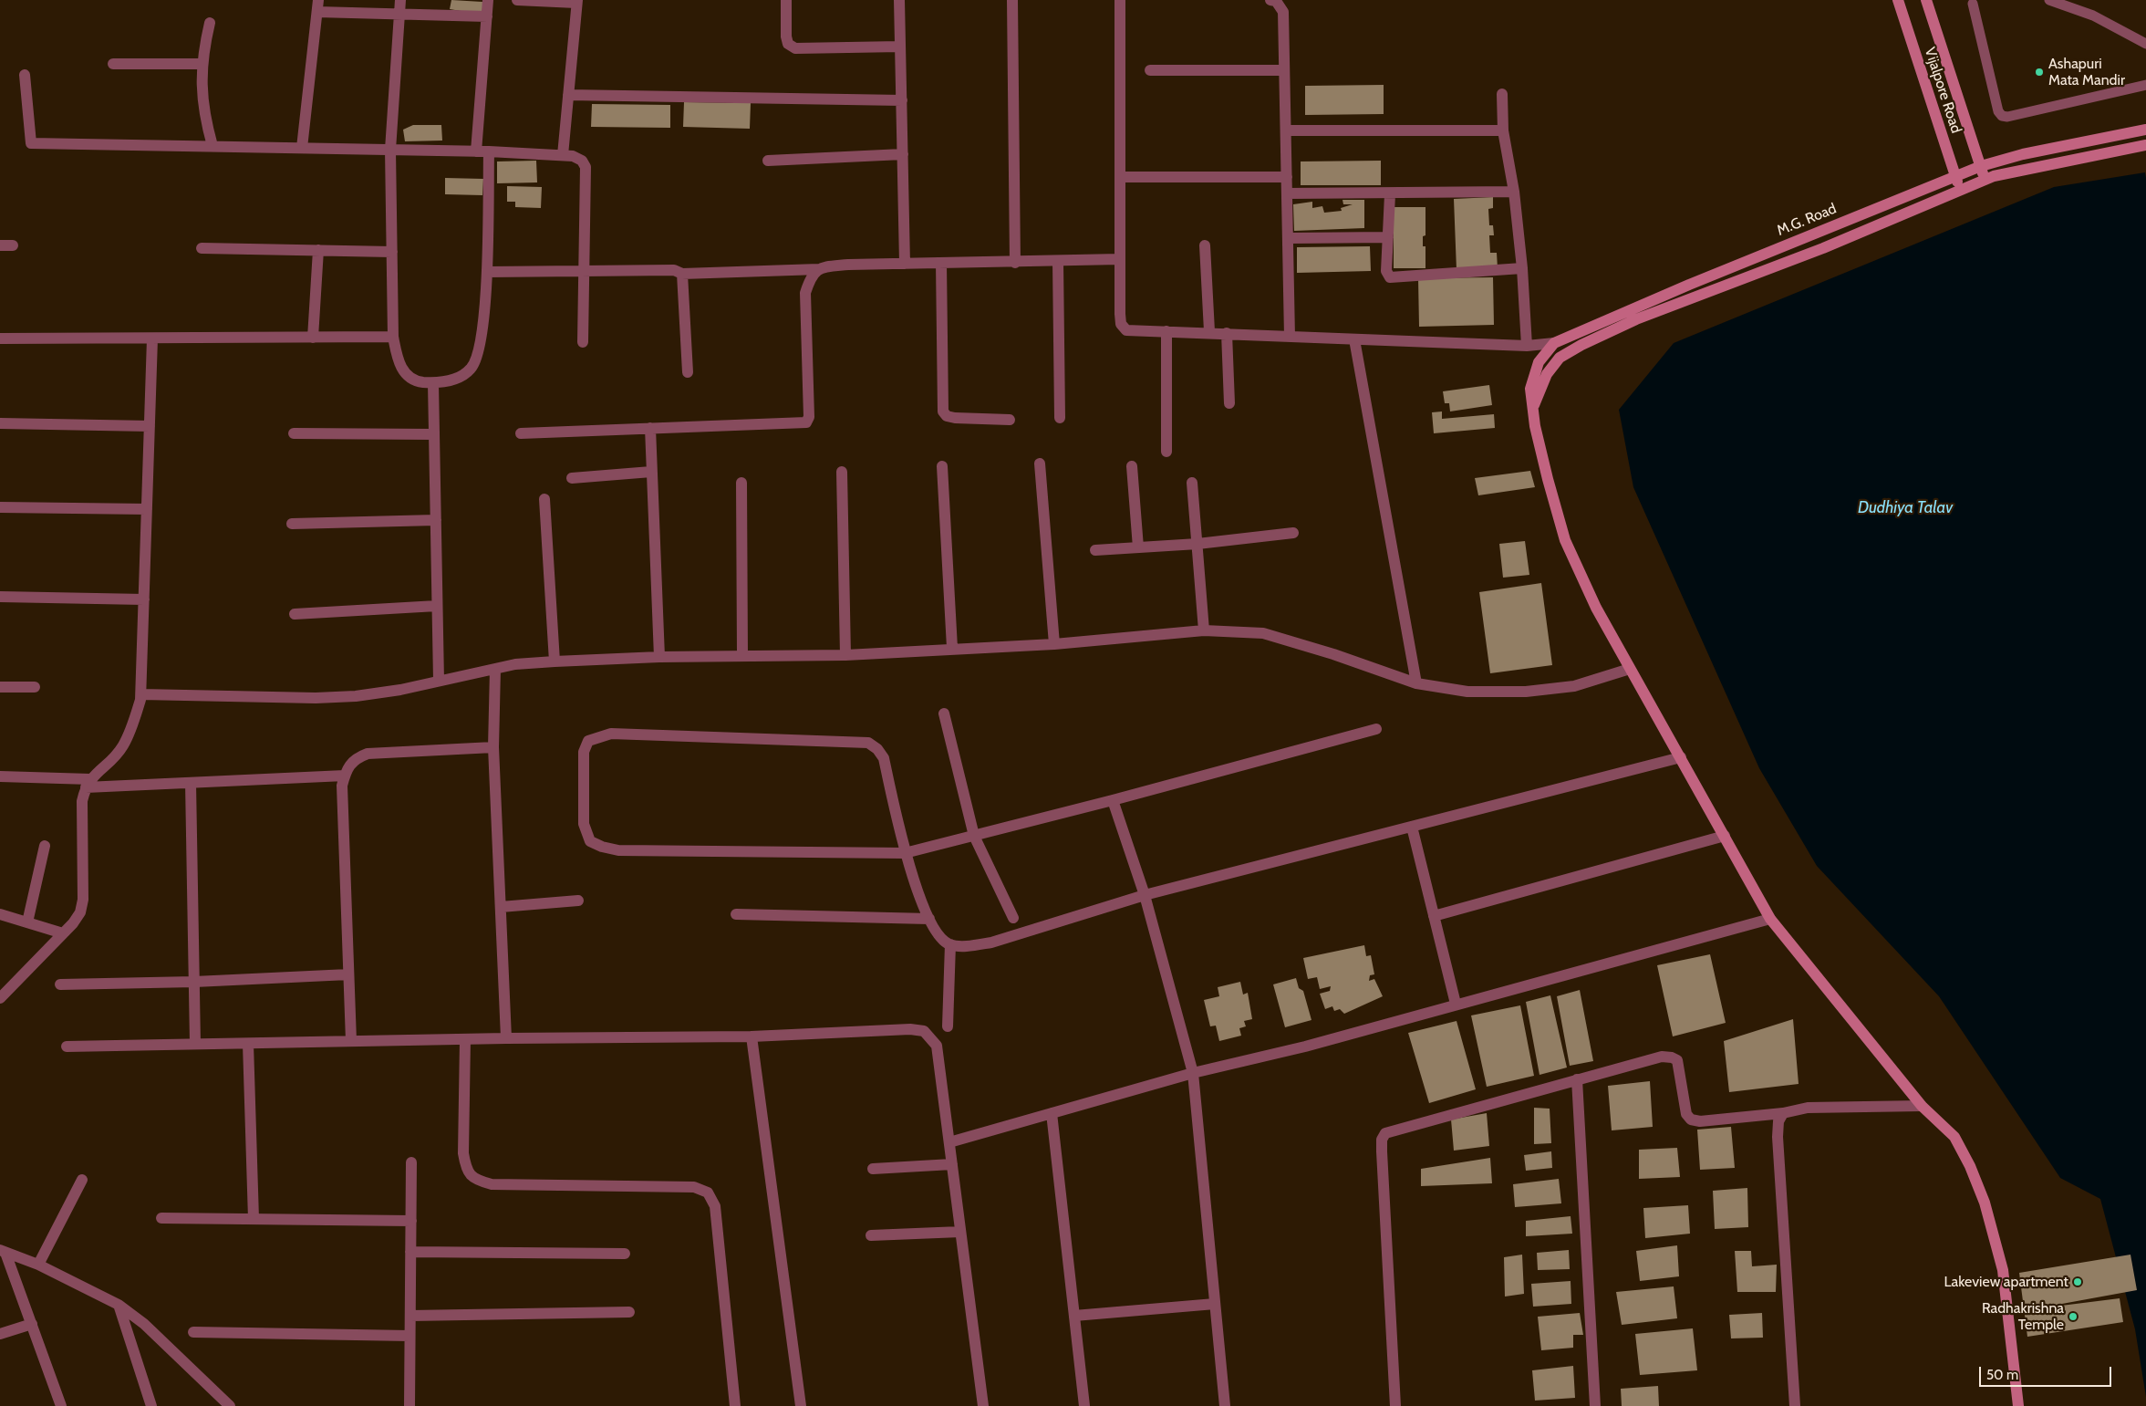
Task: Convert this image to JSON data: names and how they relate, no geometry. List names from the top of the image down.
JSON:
{
  "streets": {
    "main road": ["Vijalpore Road", "M.G. Road"]
  },
  "crossings": [
    ["Vijalpore Road", "M.G. Road"]
  ],
  "water": ["Dudhiya Talav"],
  "places": ["Ashapuri Mata Mandir", "Lakeview apartment", "Radhakrishna Temple"],
  "scale_bar": "50 m"
}
